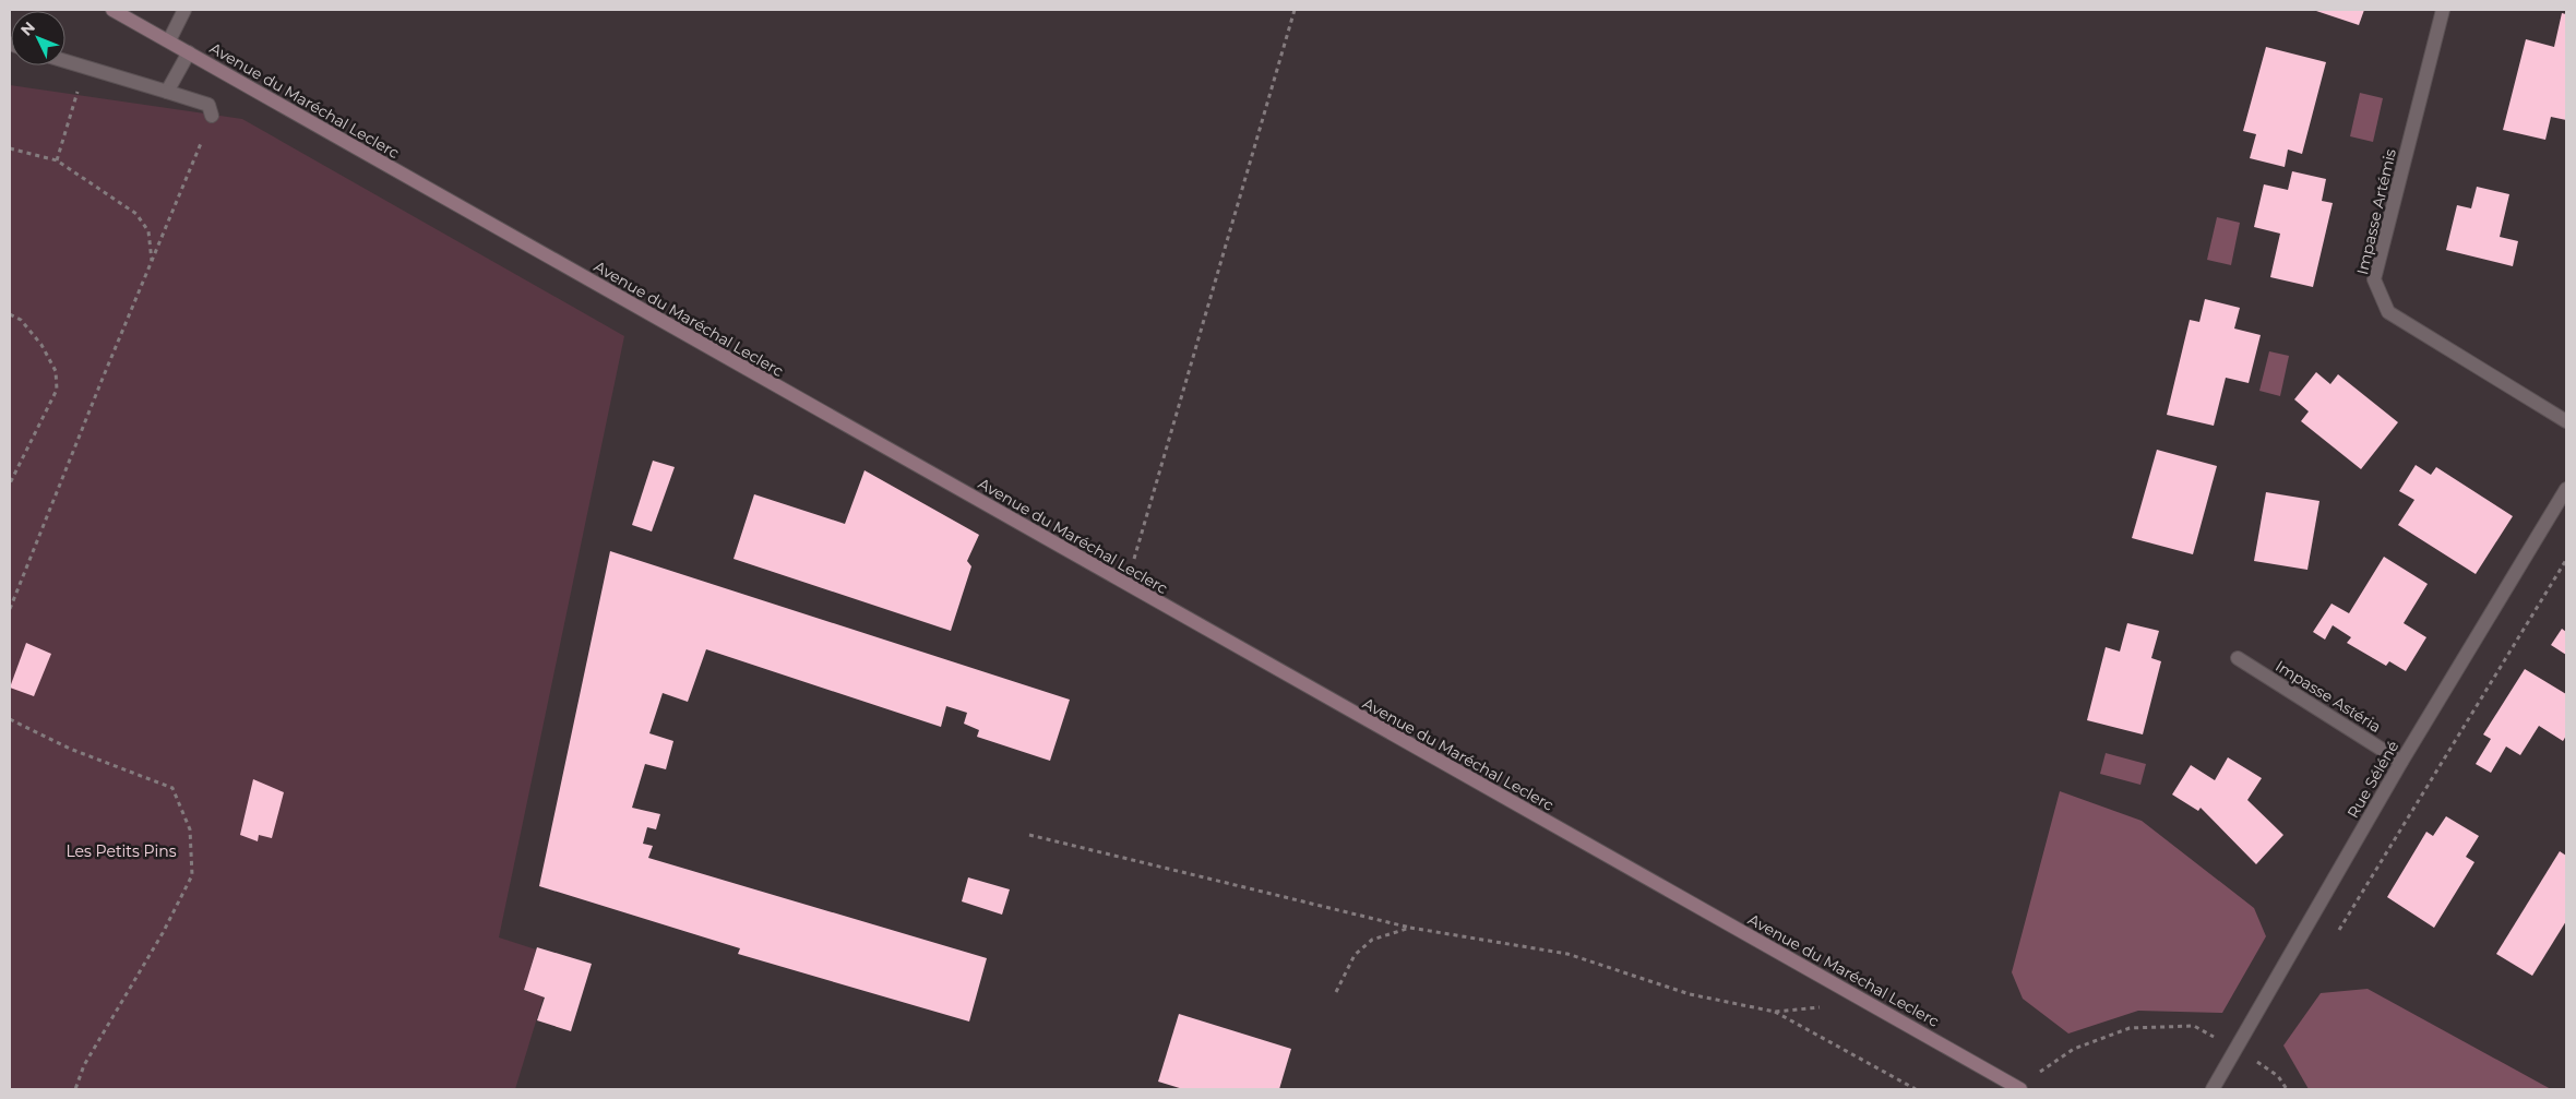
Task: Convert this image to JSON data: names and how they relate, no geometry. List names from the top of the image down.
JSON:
{
  "streets": {
    "main road": ["Avenue du Maréchal Leclerc"],
    "street": ["Impasse Artémis", "Impasse Astéria", "Rue Séléné"]
  },
  "crossings": [
    ["Impasse Astéria", "Rue Séléné"]
  ],
  "parks": ["Les Petits Pins"],
  "north": "top left"
}
